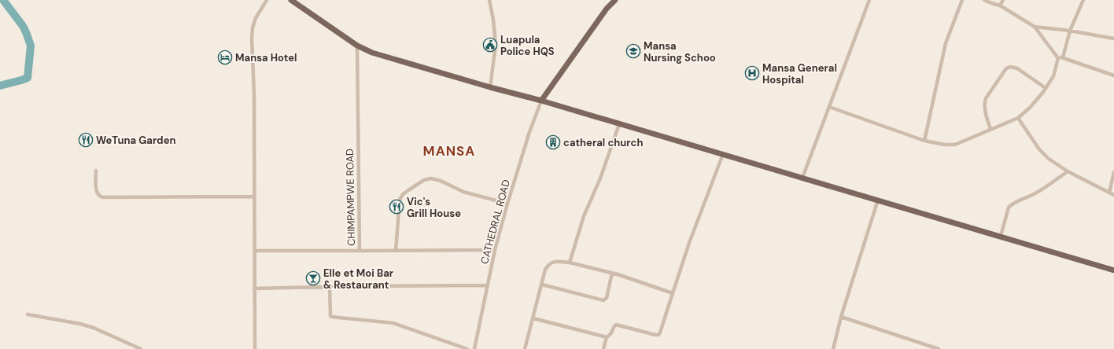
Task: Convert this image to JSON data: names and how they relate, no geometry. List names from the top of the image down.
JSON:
{
  "streets": {
    "street": ["CHIMPAMPWE ROAD", "CATHEDRAL ROAD"]
  },
  "crossings": [
    ["CHIMPAMPWE ROAD", "CATHEDRAL ROAD"]
  ],
  "districts": ["MANSA"],
  "places": {
    "public building": ["Luapula Police HQS"],
    "school or university": ["Mansa Nursing Schoo"],
    "hotel": ["Mansa Hotel"],
    "hospital": ["Mansa General Hospital"],
    "restaurant": ["WeTuna Garden", "Vic's Grill House"],
    "building": ["catheral church"],
    "bar": ["Elle et Moi Bar & Restaurant"]
  }
}
